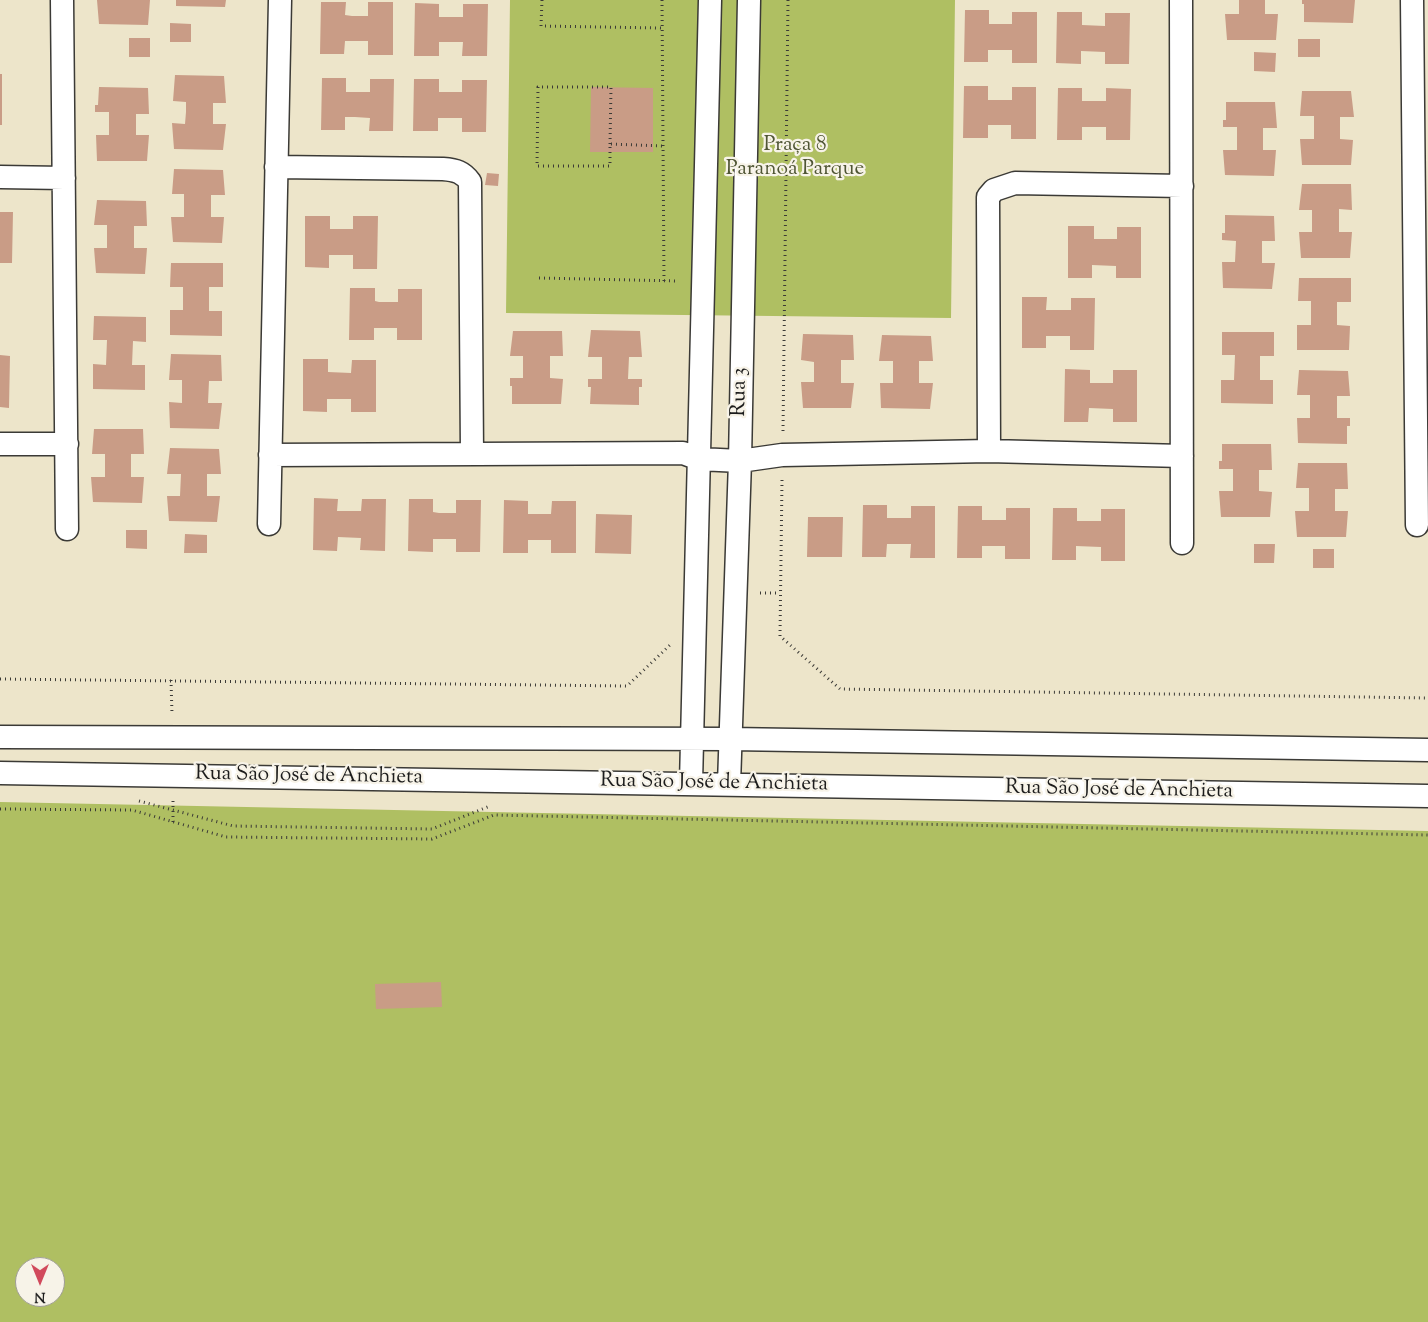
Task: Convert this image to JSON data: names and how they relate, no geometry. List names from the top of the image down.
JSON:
{
  "streets": {
    "street": ["Rua 3", "Rua São José de Anchieta"]
  },
  "crossings": [
    ["Rua 3", "Rua São José de Anchieta"]
  ],
  "parks": ["Praça 8 Paranoá Parque"],
  "north": "bottom"
}
